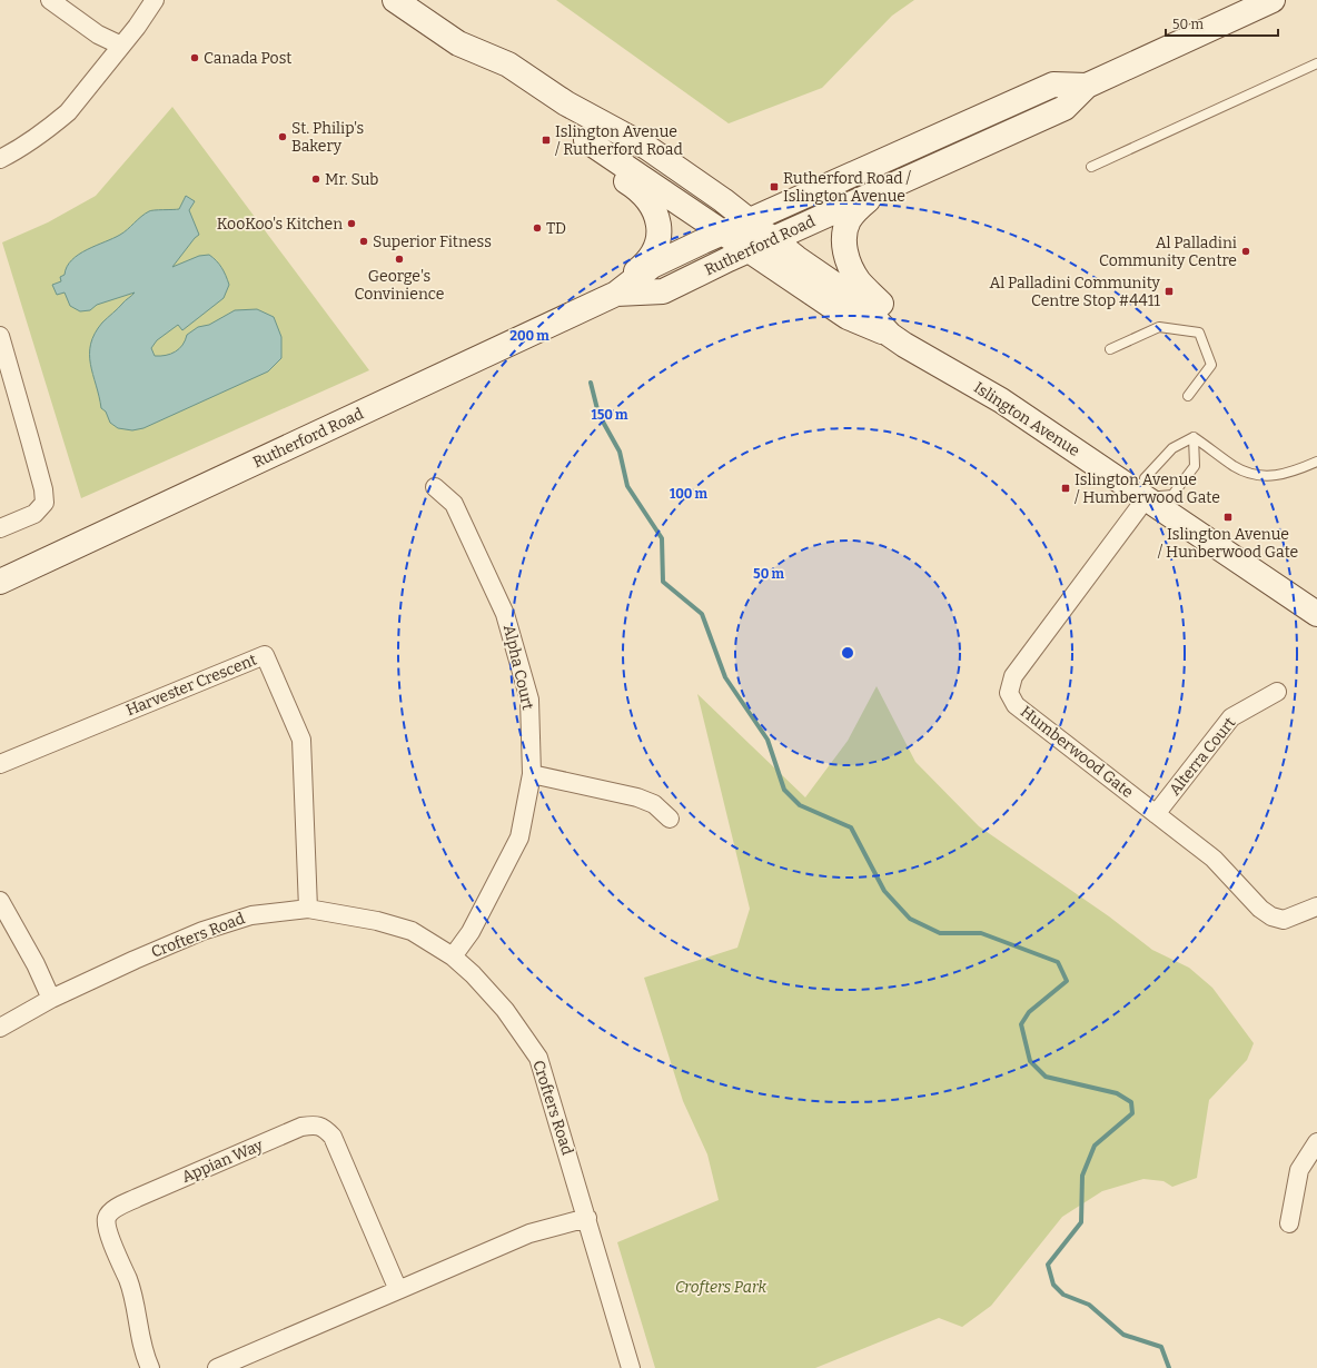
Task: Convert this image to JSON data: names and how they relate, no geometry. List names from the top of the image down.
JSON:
{
  "streets": {
    "main road": ["Rutherford Road", "Islington Avenue"],
    "street": [
      "Alpha Court",
      "Harvester Crescent",
      "Humberwood Gate",
      "Alterra Court",
      "Crofters Road",
      "Appian Way"
    ]
  },
  "crossings": [
    ["Rutherford Road", "Islington Avenue"],
    ["Islington Avenue", "Humberwood Gate"],
    ["Alpha Court", "Crofters Road"],
    ["Harvester Crescent", "Crofters Road"],
    ["Humberwood Gate", "Alterra Court"]
  ],
  "parks": ["Crofters Park"],
  "places": {
    "other": [
      "Canada Post",
      "St. Philip's Bakery",
      "Mr. Sub",
      "KooKoo's Kitchen",
      "TD",
      "Superior Fitness",
      "Al Palladini Community Centre",
      "George's Convinience"
    ],
    "transit": [
      "Islington Avenue / Rutherford Road",
      "Rutherford Road / Islington Avenue",
      "Al Palladini Community Centre Stop #4411",
      "Islington Avenue / Humberwood Gate",
      "Islington Avenue / Hunberwood Gate"
    ]
  },
  "scale_bar": "50 m",
  "rings": [
    "200 m",
    "150 m",
    "100 m",
    "50 m"
  ]
}
